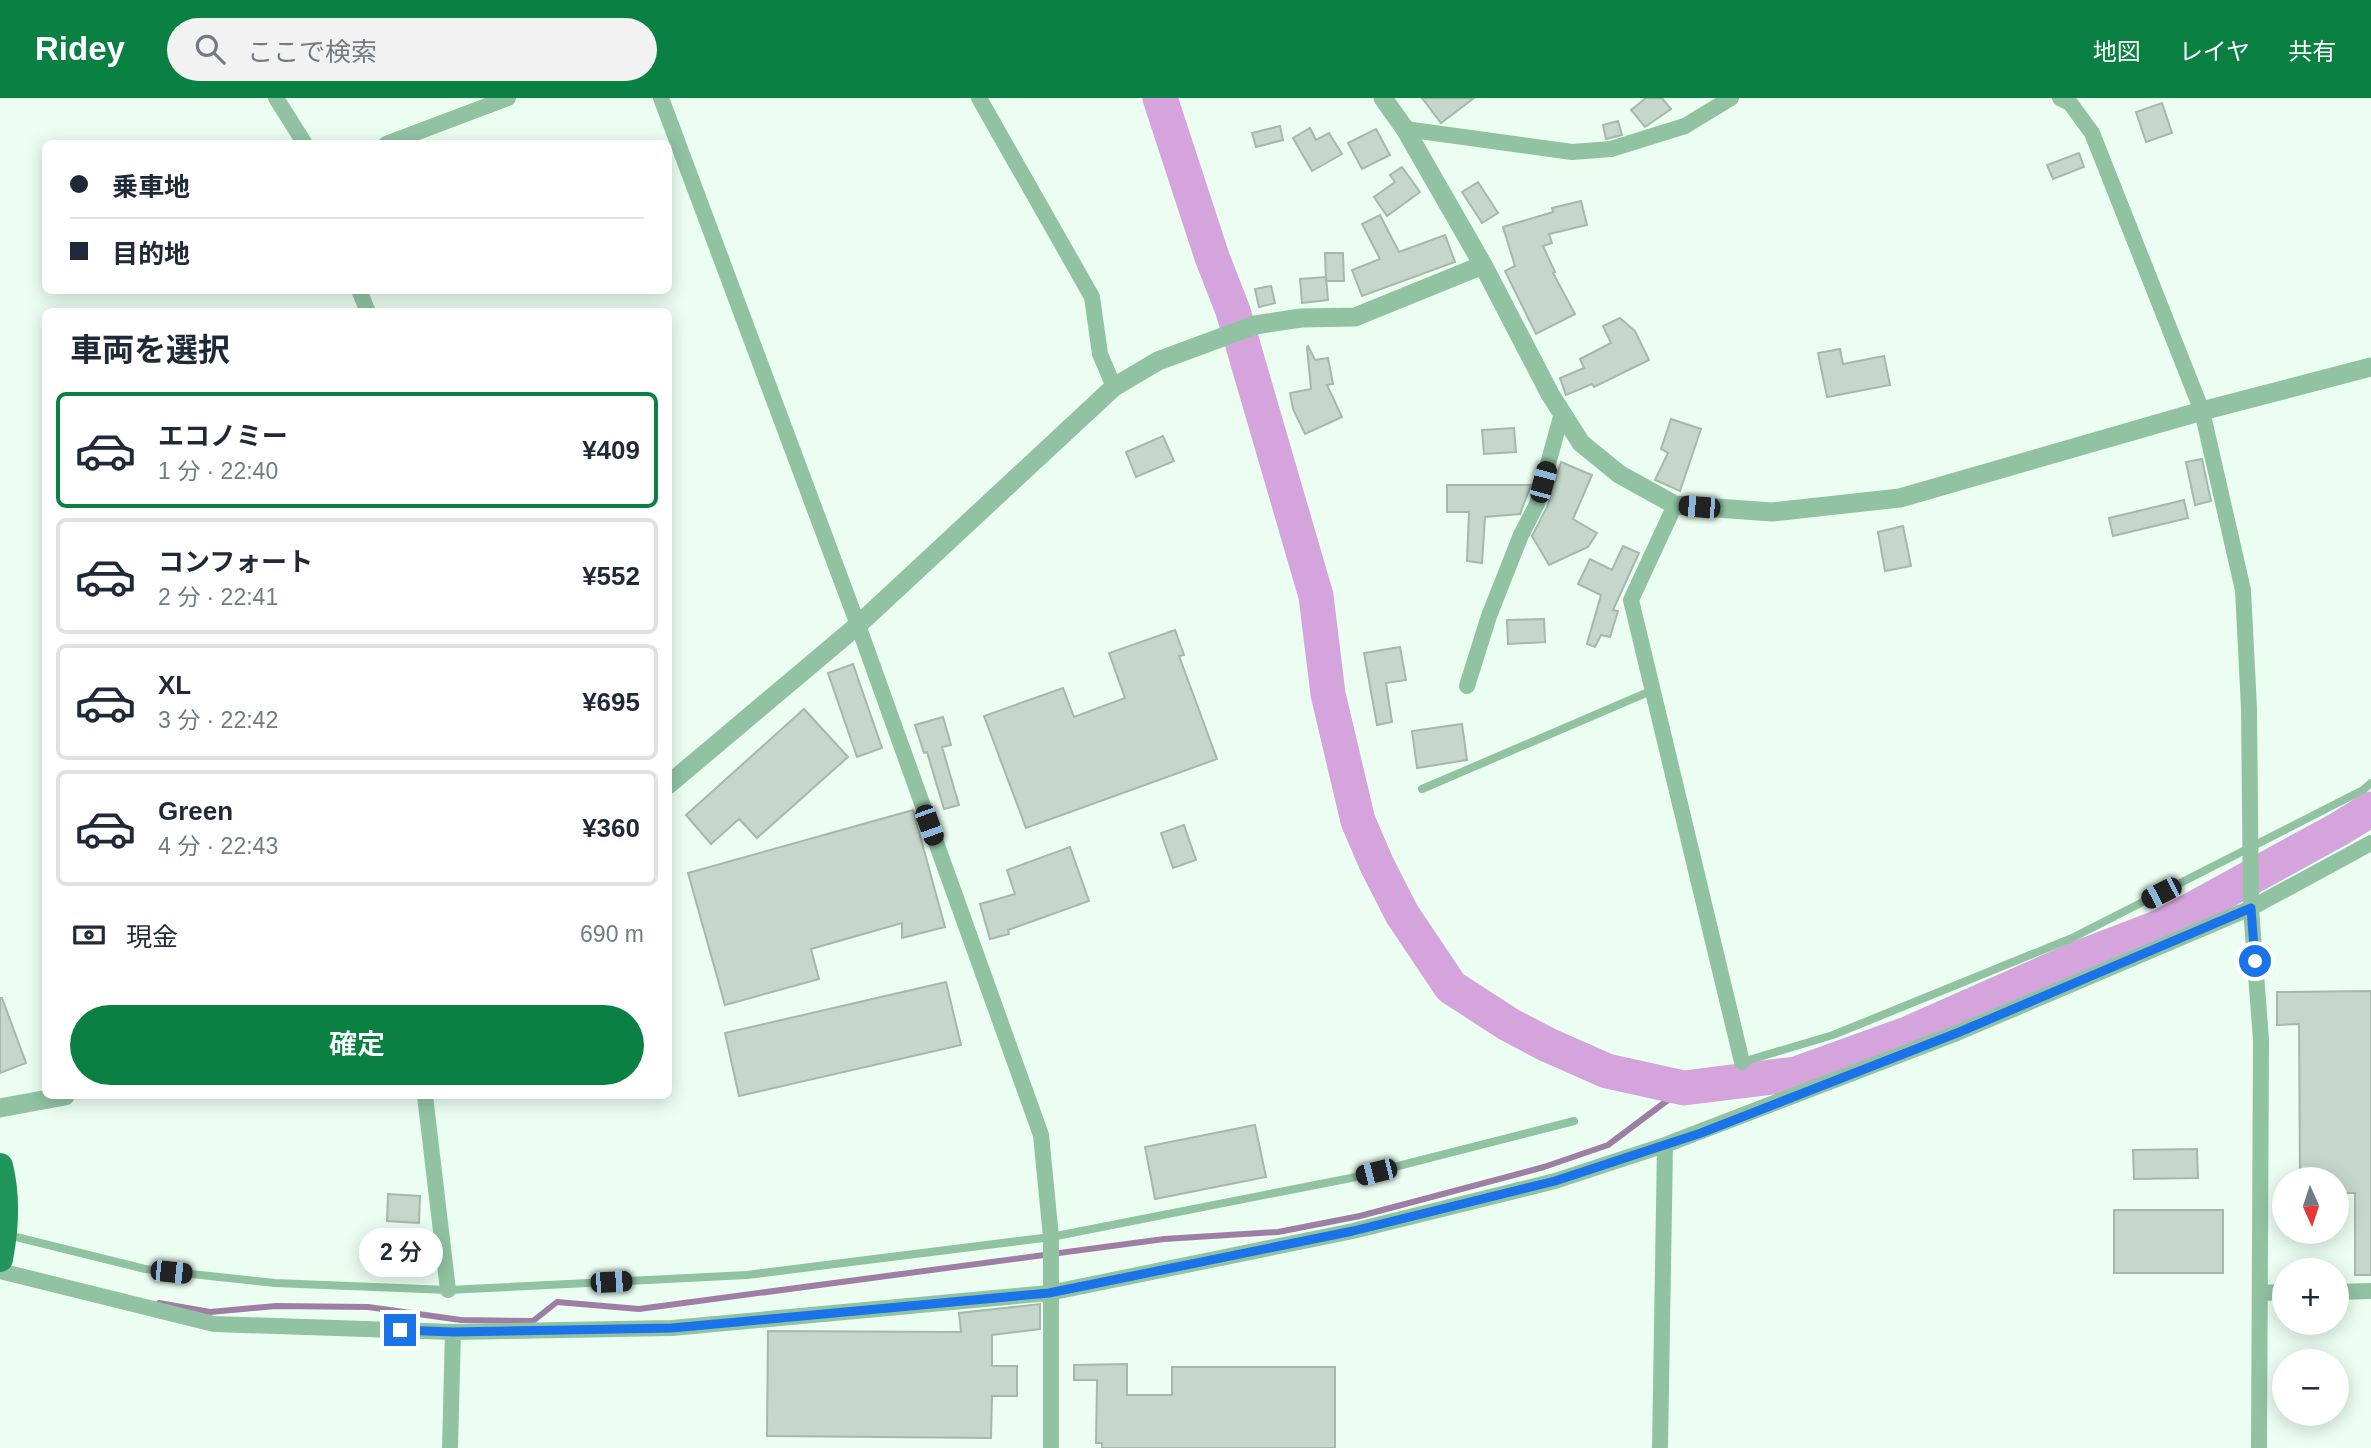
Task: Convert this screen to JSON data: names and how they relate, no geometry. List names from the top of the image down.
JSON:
{
  "north": "bottom",
  "page": {
    "header": "Ridey",
    "search": "ここで検索",
    "nav": ["地図", "レイヤ", "共有"],
    "banner": ["乗車地", "目的地"],
    "heading": "車両を選択",
    "list": [
      {
        "name": "エコノミー",
        "note": "1 分 · 22:40",
        "value": "¥409"
      },
      {
        "name": "コンフォート",
        "note": "2 分 · 22:41",
        "value": "¥552"
      },
      {
        "name": "XL",
        "note": "3 分 · 22:42",
        "value": "¥695"
      },
      {
        "name": "Green",
        "note": "4 分 · 22:43",
        "value": "¥360"
      }
    ],
    "pay": ["現金", "690 m"],
    "buttons": "確定",
    "map_buttons": ["+", "−"],
    "bubble": "2 分"
  }
}
